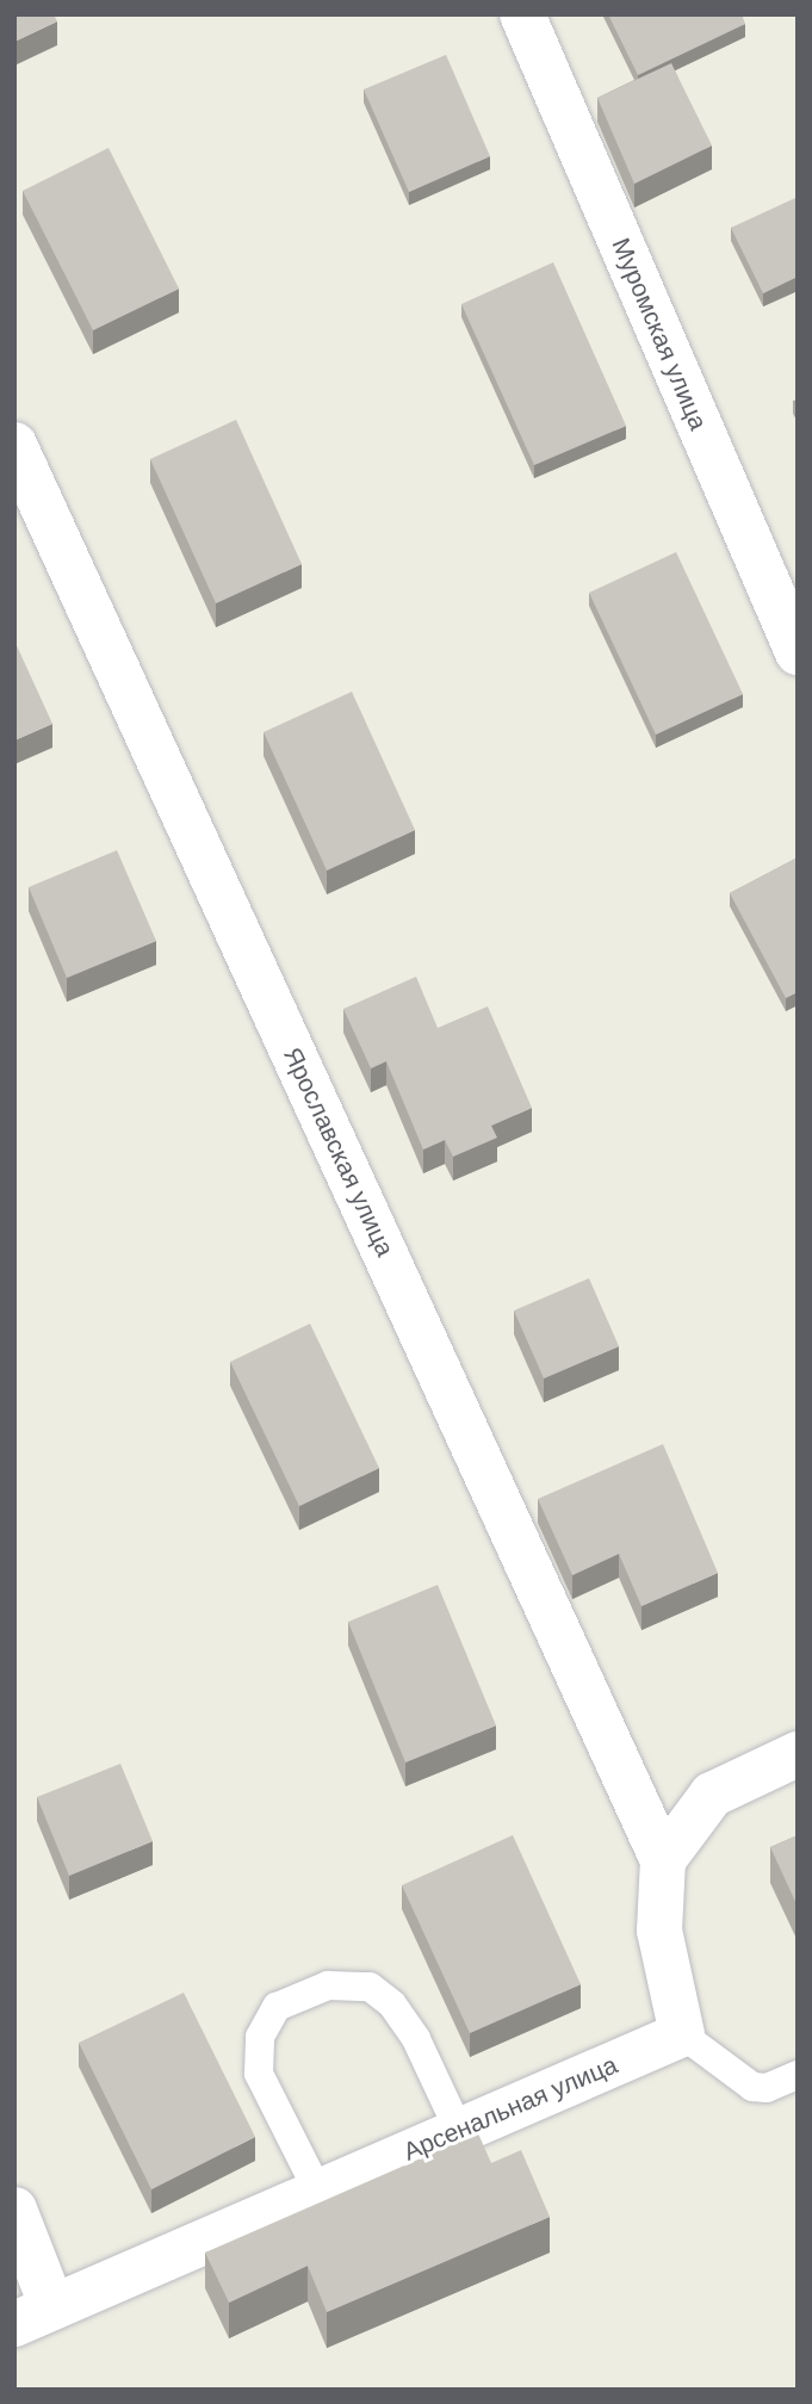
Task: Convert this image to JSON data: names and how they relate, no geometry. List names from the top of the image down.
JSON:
{
  "streets": {
    "street": ["Муромская улица", "Ярославская улица", "Арсенальная улица"]
  }
}
